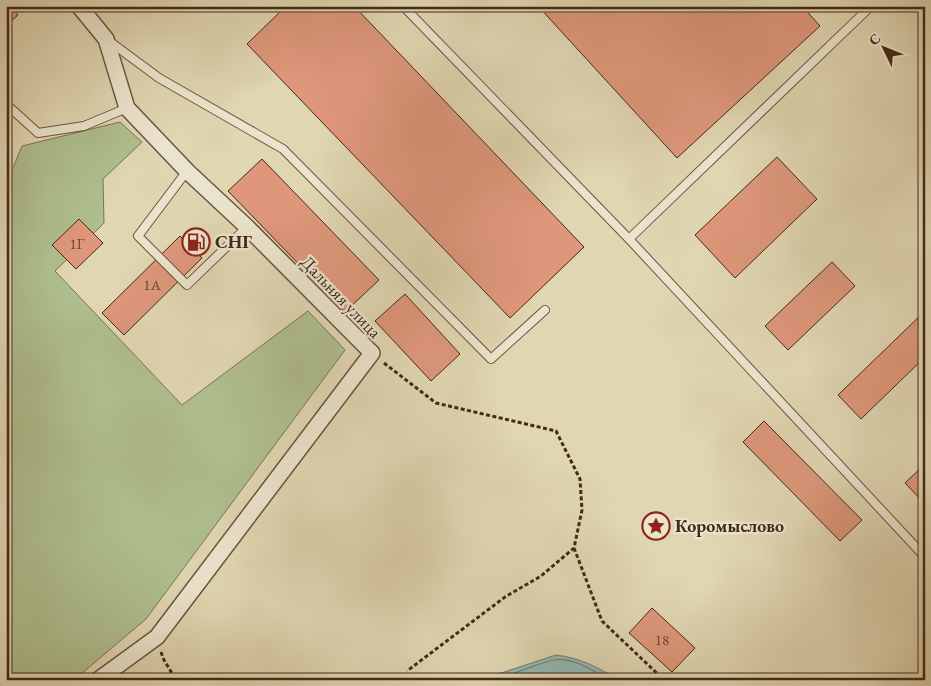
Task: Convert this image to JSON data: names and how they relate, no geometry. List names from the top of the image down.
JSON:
{
  "streets": {
    "street": ["Дальняя улица"]
  },
  "places": {
    "fuel station": ["СНГ"],
    "place": ["Коромыслово"]
  },
  "house_numbers": ["1Г", "1А", "18"],
  "north": "top left"
}
